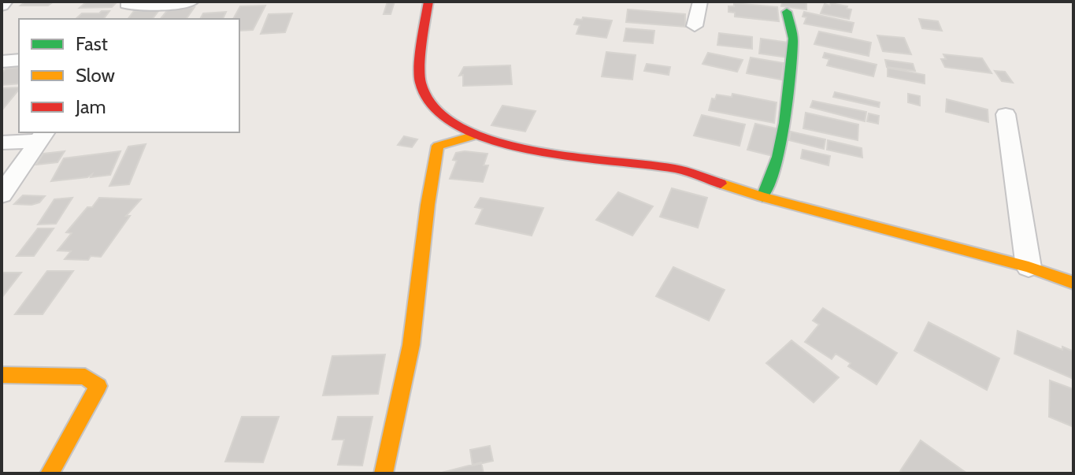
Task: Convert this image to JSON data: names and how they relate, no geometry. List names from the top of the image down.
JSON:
{
  "legend": ["Fast", "Slow", "Jam"]
}
